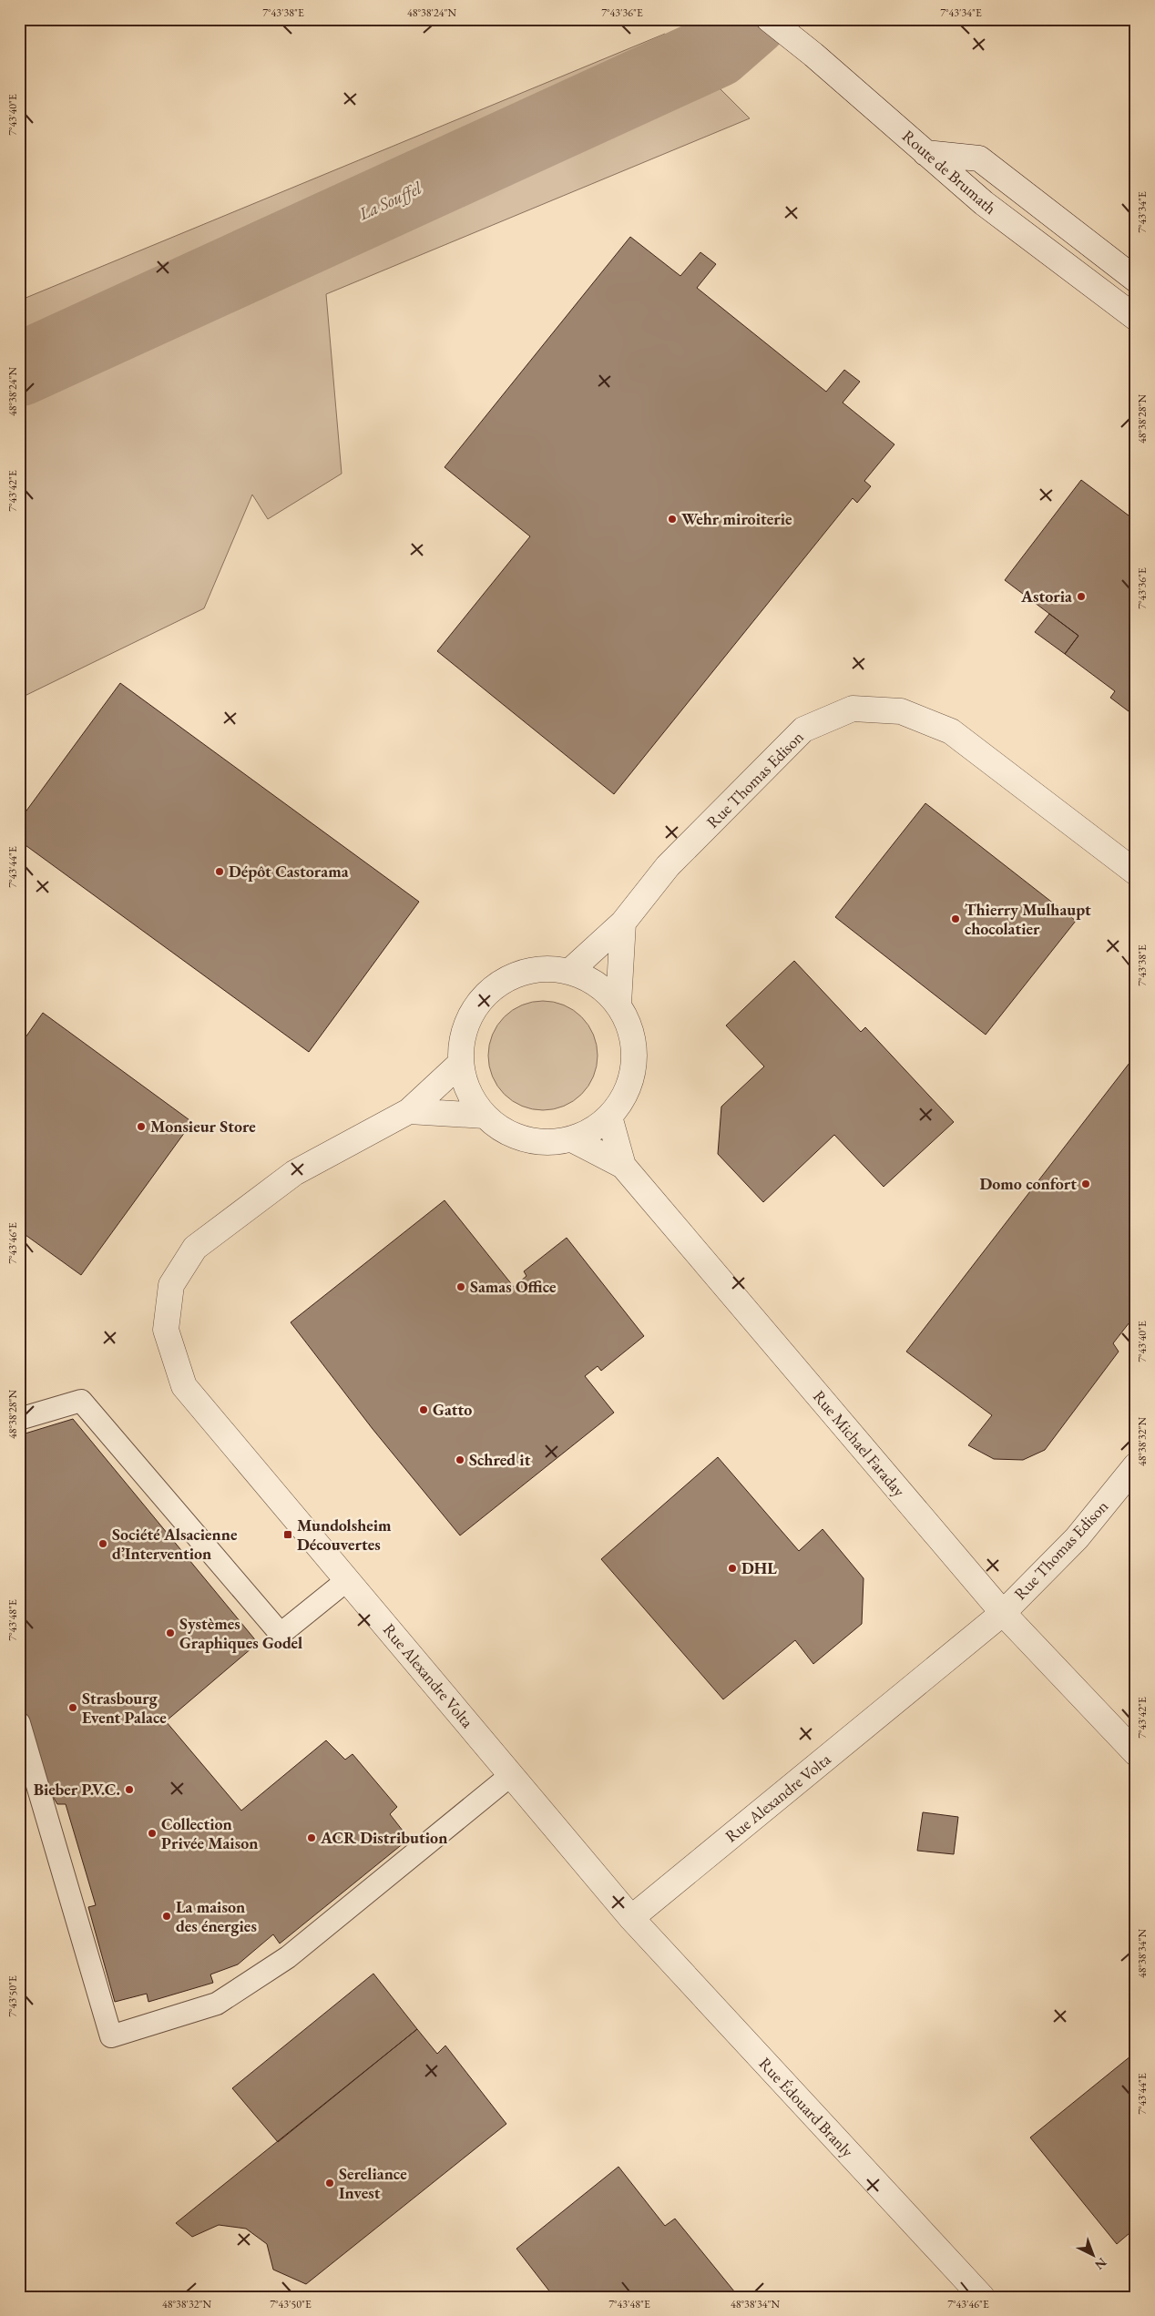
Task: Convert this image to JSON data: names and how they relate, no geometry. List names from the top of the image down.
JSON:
{
  "streets": {
    "street": [
      "Route de Brumath",
      "Rue Thomas Edison",
      "Rue Michael Faraday",
      "Rue Alexandre Volta",
      "Rue Édouard Branly"
    ]
  },
  "crossings": [
    ["Rue Thomas Edison", "Rue Michael Faraday"],
    ["Rue Thomas Edison", "Rue Alexandre Volta"],
    ["Rue Michael Faraday", "Rue Alexandre Volta"],
    ["Rue Alexandre Volta", "Rue Édouard Branly"]
  ],
  "water": ["La Souffel"],
  "places": {
    "other": [
      "Wehr miroiterie",
      "Astoria",
      "Dépôt Castorama",
      "Thierry Mulhaupt chocolatier",
      "Monsieur Store",
      "Domo confort",
      "Samas Office",
      "Gatto",
      "Schred it",
      "Société Alsacienne d’Intervention",
      "DHL",
      "Systèmes Graphiques Godel",
      "Strasbourg Event Palace",
      "Bieber P.V.C.",
      "Collection Privée Maison",
      "ACR Distribution",
      "La maison des énergies",
      "Sereliance Invest"
    ],
    "transit": ["Mundolsheim Découvertes"]
  },
  "north": "bottom right",
  "coordinates": [
    "7°43'38\"E",
    "48°38'24\"N",
    "7°43'36\"E",
    "7°43'34\"E",
    "7°43'40\"E",
    "48°38'28\"N",
    "7°43'42\"E",
    "7°43'44\"E",
    "7°43'46\"E",
    "48°38'32\"N",
    "7°43'48\"E",
    "48°38'34\"N",
    "7°43'50\"E"
  ]
}
